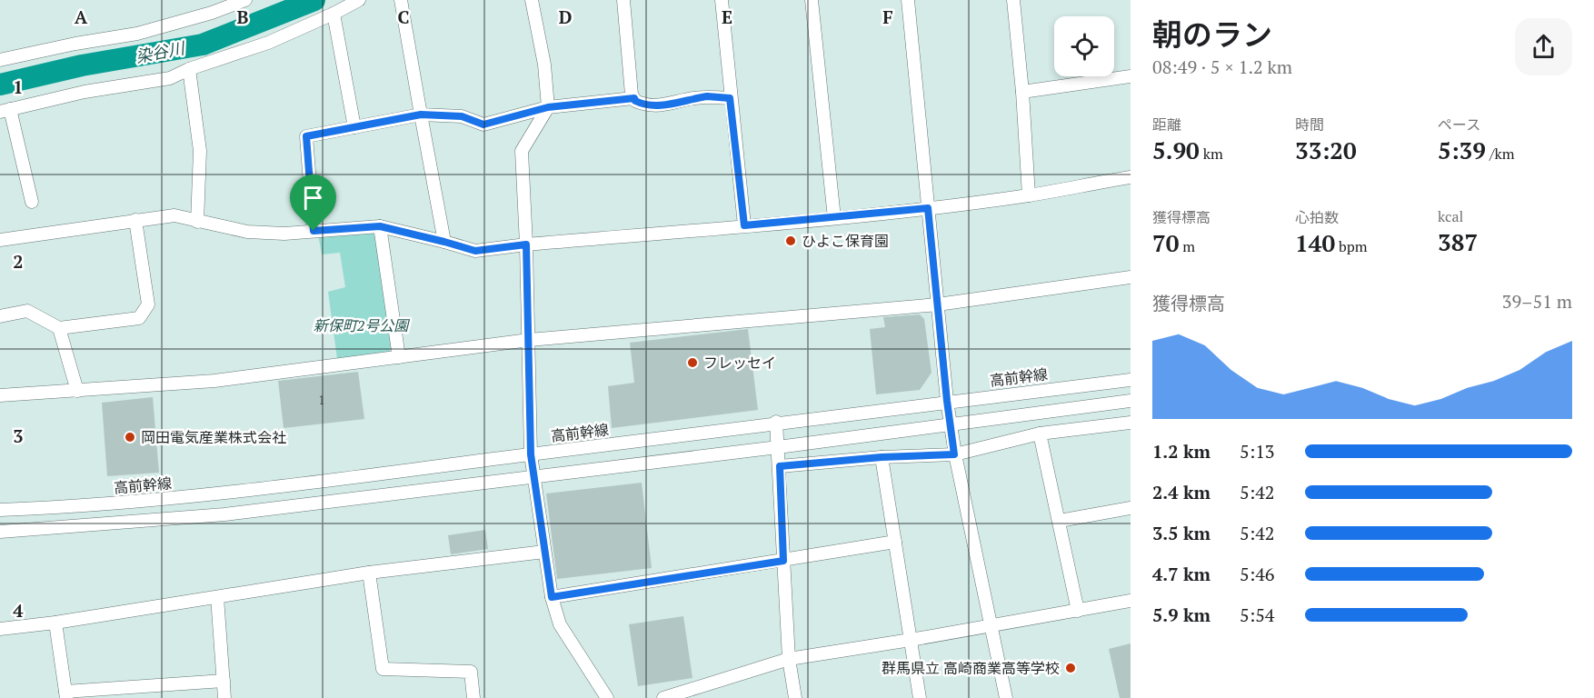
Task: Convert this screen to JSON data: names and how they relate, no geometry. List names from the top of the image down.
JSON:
{
  "streets": {
    "street": ["高前幹線"]
  },
  "water": ["染谷川"],
  "parks": ["新保町2号公園"],
  "places": [
    "ひよこ保育園",
    "フレッセイ",
    "岡田電気産業株式会社",
    "群馬県立 高崎商業高等学校"
  ],
  "house_numbers": ["1"],
  "page": {
    "heading": ["朝のラン", "08:49 · 5 × 1.2 km"],
    "stats": [
      ["距離", "5.90 km"],
      ["時間", "33:20"],
      ["ペース", "5:39 /km"],
      ["獲得標高", "70 m"],
      ["心拍数", "140 bpm"],
      ["kcal", "387"]
    ],
    "chart": ["獲得標高", "39–51 m"],
    "list": [
      {
        "name": "1.2 km",
        "note": "5:13"
      },
      {
        "name": "2.4 km",
        "note": "5:42"
      },
      {
        "name": "3.5 km",
        "note": "5:42"
      },
      {
        "name": "4.7 km",
        "note": "5:46"
      },
      {
        "name": "5.9 km",
        "note": "5:54"
      }
    ]
  },
  "grid": {
    "columns": [
      "A",
      "B",
      "C",
      "D",
      "E",
      "F"
    ],
    "rows": [
      "1",
      "2",
      "3",
      "4"
    ]
  }
}
